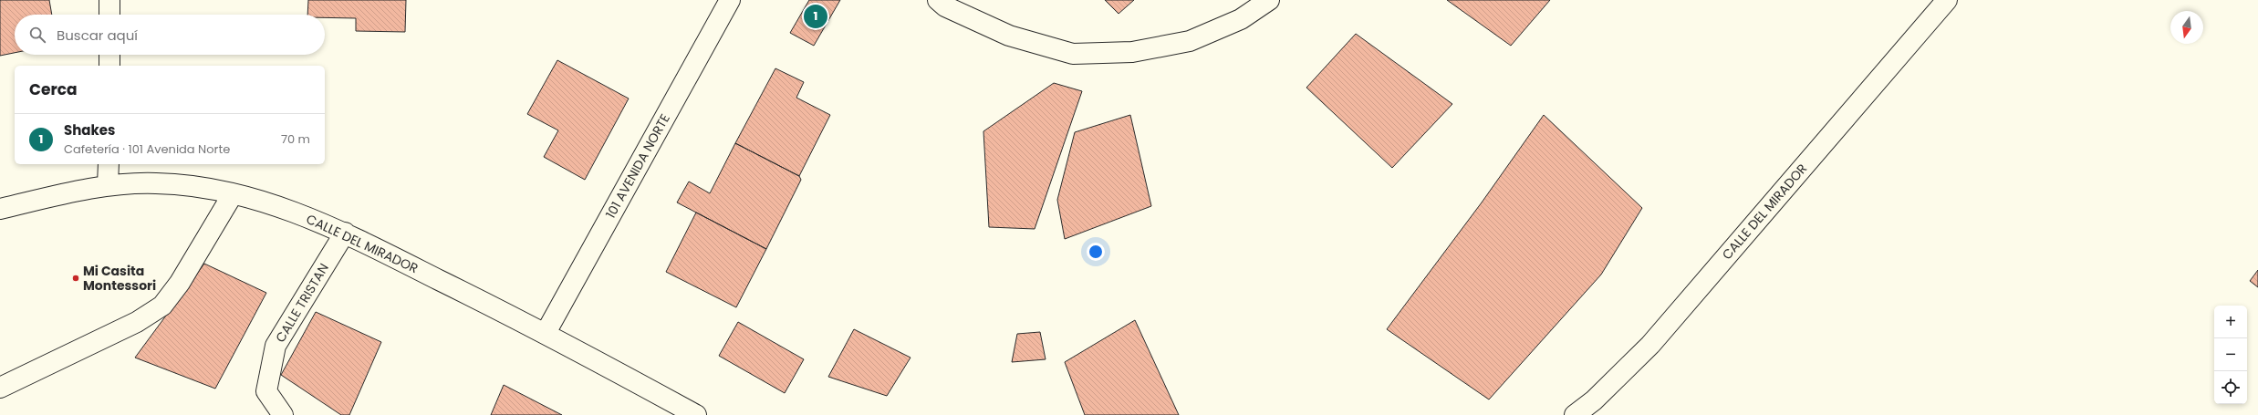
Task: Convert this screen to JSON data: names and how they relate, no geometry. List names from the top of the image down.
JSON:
{
  "streets": {
    "street": ["101 AVENIDA NORTE", "CALLE DEL MIRADOR", "CALLE TRISTAN"]
  },
  "crossings": [
    ["101 AVENIDA NORTE", "CALLE DEL MIRADOR"],
    ["CALLE DEL MIRADOR", "CALLE TRISTAN"]
  ],
  "places": ["Mi Casita Montessori"],
  "north": "bottom",
  "page": {
    "pins": "1",
    "search": "Buscar aquí",
    "heading": "Cerca",
    "list": [
      {
        "mark": "1",
        "name": "Shakes",
        "note": "Cafetería · 101 Avenida Norte",
        "value": "70 m"
      }
    ],
    "map_buttons": ["+", "−"]
  }
}
